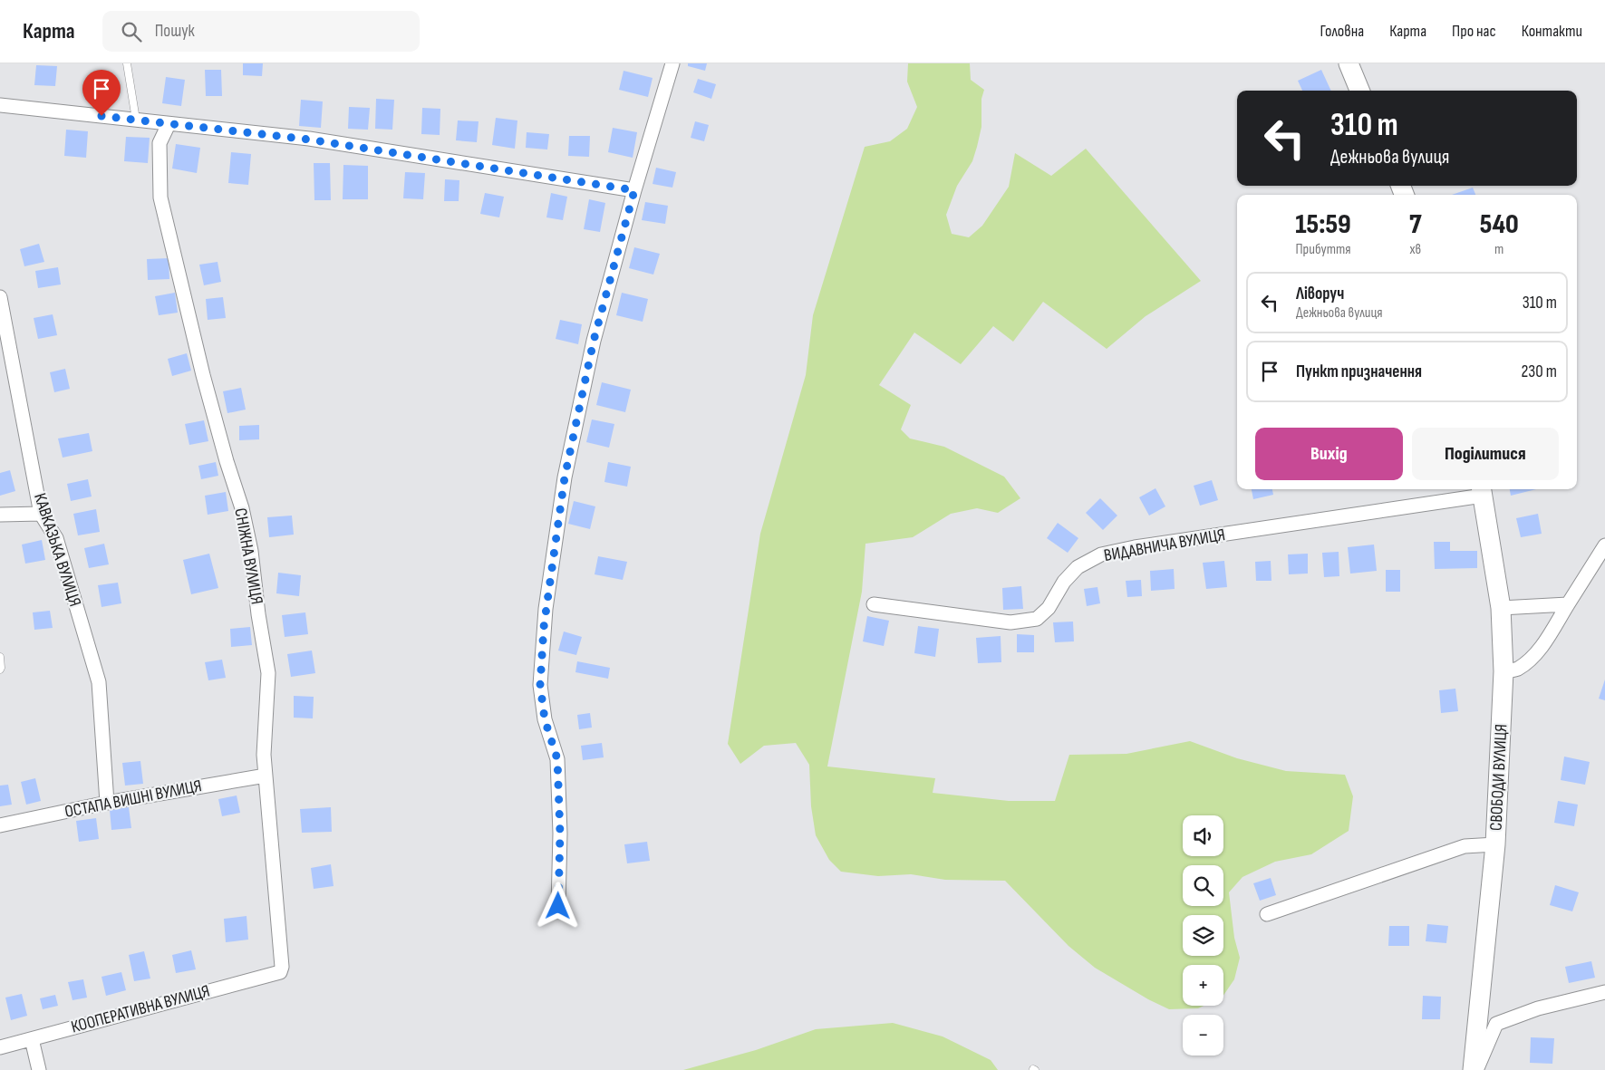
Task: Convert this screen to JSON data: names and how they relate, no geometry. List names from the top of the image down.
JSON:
{
  "streets": {
    "street": [
      "ВИДАВНИЧА ВУЛИЦЯ",
      "КАВКАЗЬКА ВУЛИЦЯ",
      "СНІЖНА ВУЛИЦЯ",
      "СВОБОДИ ВУЛИЦЯ",
      "ОСТАПА ВИШНІ ВУЛИЦЯ",
      "КООПЕРАТИВНА ВУЛИЦЯ"
    ]
  },
  "crossings": [
    ["ВИДАВНИЧА ВУЛИЦЯ", "СВОБОДИ ВУЛИЦЯ"],
    ["КАВКАЗЬКА ВУЛИЦЯ", "ОСТАПА ВИШНІ ВУЛИЦЯ"],
    ["СНІЖНА ВУЛИЦЯ", "ОСТАПА ВИШНІ ВУЛИЦЯ"],
    ["СНІЖНА ВУЛИЦЯ", "КООПЕРАТИВНА ВУЛИЦЯ"]
  ],
  "page": {
    "header": "Карта",
    "search": "Пошук",
    "nav": [
      "Головна",
      "Карта",
      "Про нас",
      "Контакти"
    ],
    "turn": ["310 m", "Дежньова вулиця"],
    "eta": [
      "15:59",
      "Прибуття",
      "7",
      "хв",
      "540",
      "m"
    ],
    "list": [
      {
        "name": "Ліворуч",
        "note": "Дежньова вулиця",
        "value": "310 m"
      },
      {
        "name": "Пункт призначення",
        "value": "230 m"
      }
    ],
    "buttons": ["Вихід", "Поділитися"],
    "map_buttons": ["+", "−"]
  }
}
